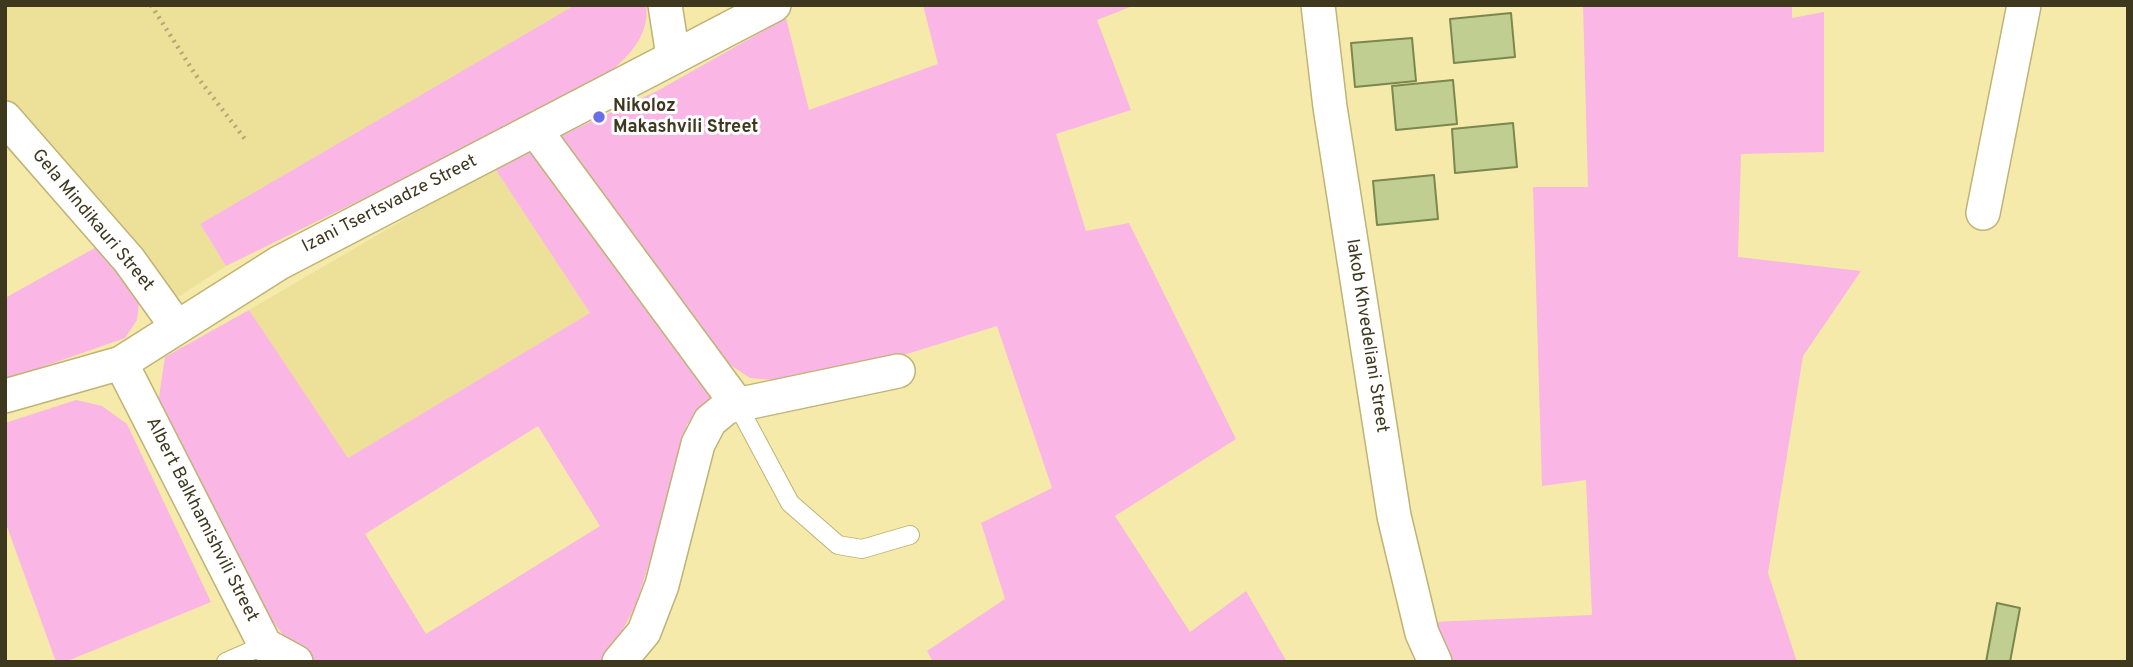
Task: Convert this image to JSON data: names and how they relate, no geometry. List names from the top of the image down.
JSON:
{
  "streets": {
    "street": [
      "Izani Tsertsvadze Street",
      "Gela Mindikauri Street",
      "Iakob Khvedeliani Street",
      "Albert Balkhamishvili Street"
    ]
  },
  "crossings": [
    ["Izani Tsertsvadze Street", "Gela Mindikauri Street"],
    ["Izani Tsertsvadze Street", "Albert Balkhamishvili Street"]
  ],
  "places": ["Nikoloz Makashvili Street"]
}
